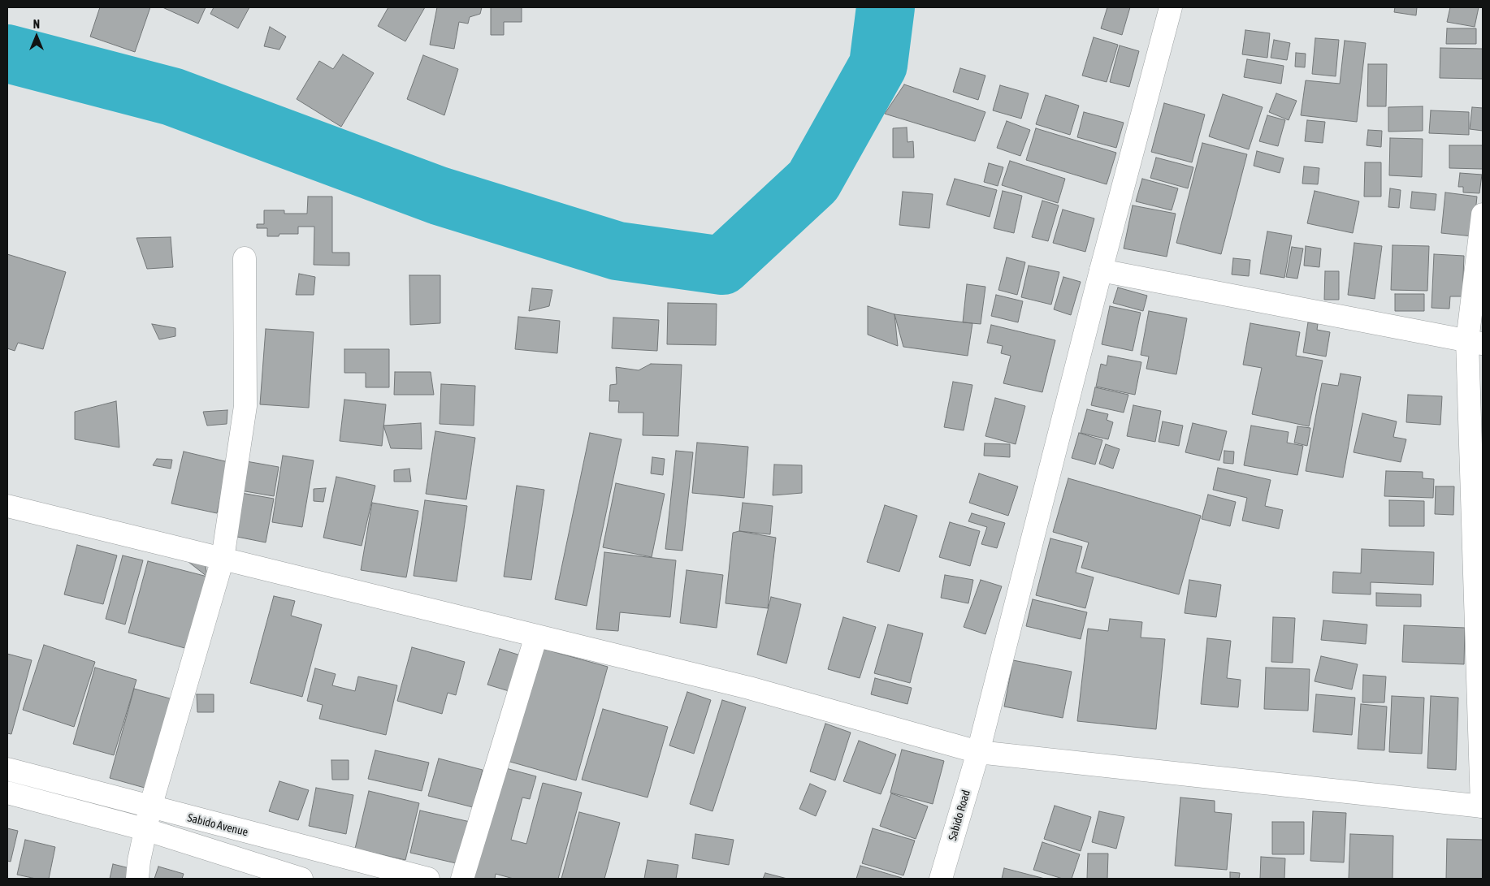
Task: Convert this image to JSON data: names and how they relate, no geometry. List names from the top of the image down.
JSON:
{
  "streets": {
    "street": ["Sabido Road", "Sabido Avenue"]
  },
  "north": "top"
}
